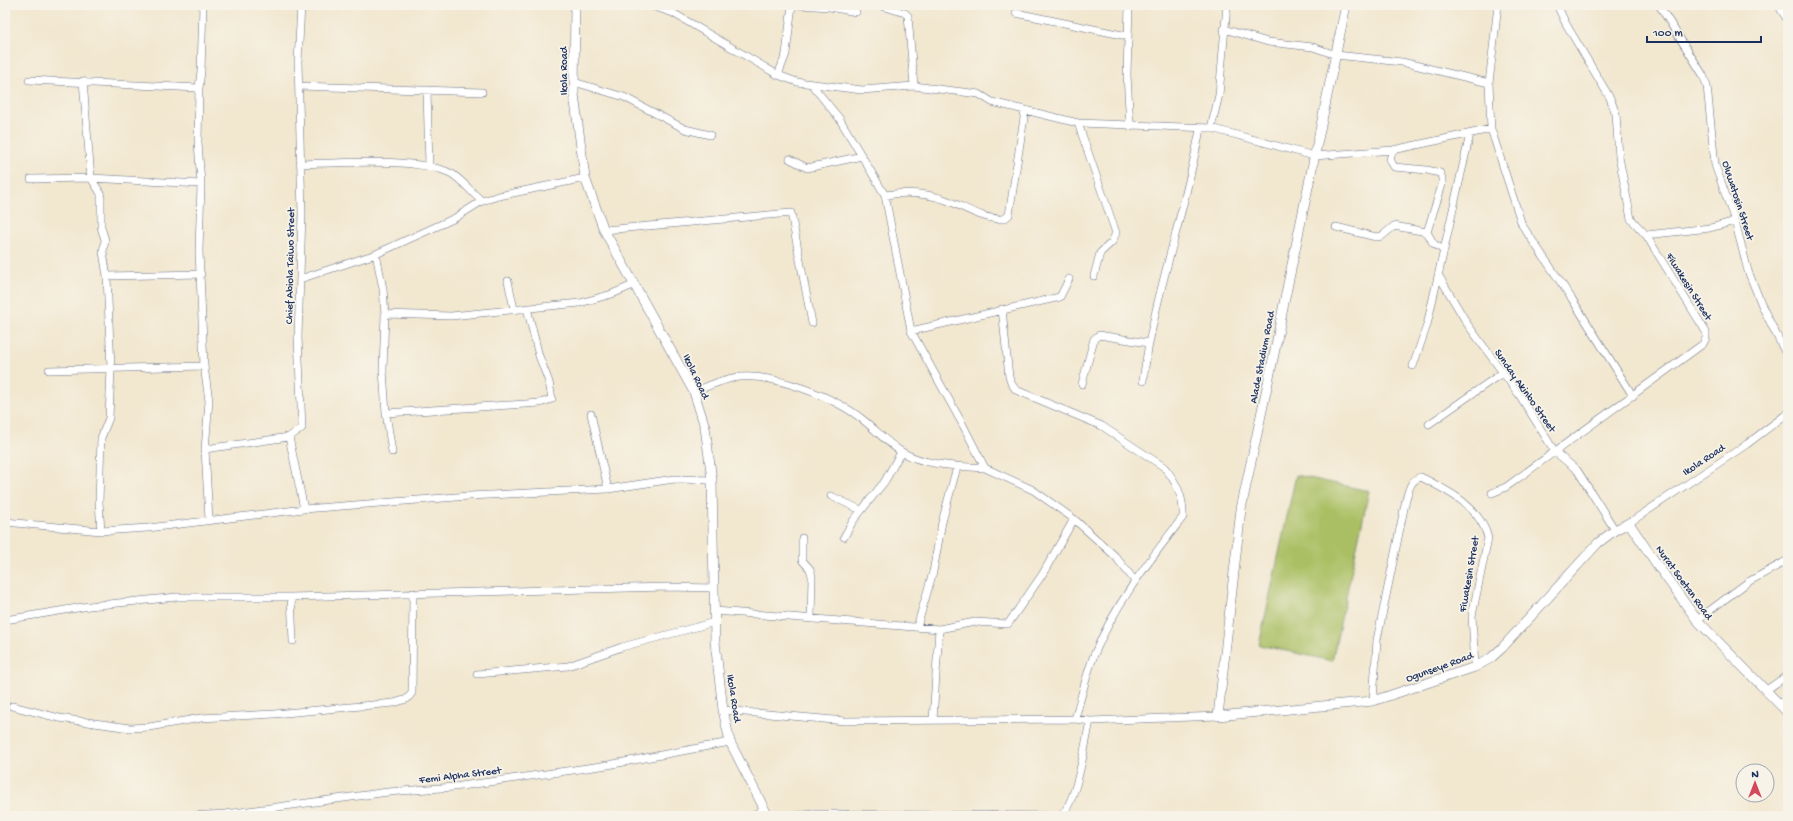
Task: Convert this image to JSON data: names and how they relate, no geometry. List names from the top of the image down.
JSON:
{
  "streets": {
    "street": [
      "Ikola Road",
      "Oluwatosin Street",
      "Chief Abiola Taiwo Street",
      "Fiwakesin Street",
      "Alade Stadium Road",
      "Sunday Akinbo Street",
      "Nurat Soetan Road",
      "Ogunseye Road",
      "Femi Alpha Street"
    ]
  },
  "crossings": [
    ["Ikola Road", "Nurat Soetan Road"],
    ["Ikola Road", "Femi Alpha Street"],
    ["Fiwakesin Street", "Sunday Akinbo Street"],
    ["Fiwakesin Street", "Ogunseye Road"],
    ["Alade Stadium Road", "Ogunseye Road"],
    ["Sunday Akinbo Street", "Ogunseye Road"]
  ],
  "scale_bar": "100 m",
  "north": "top"
}
